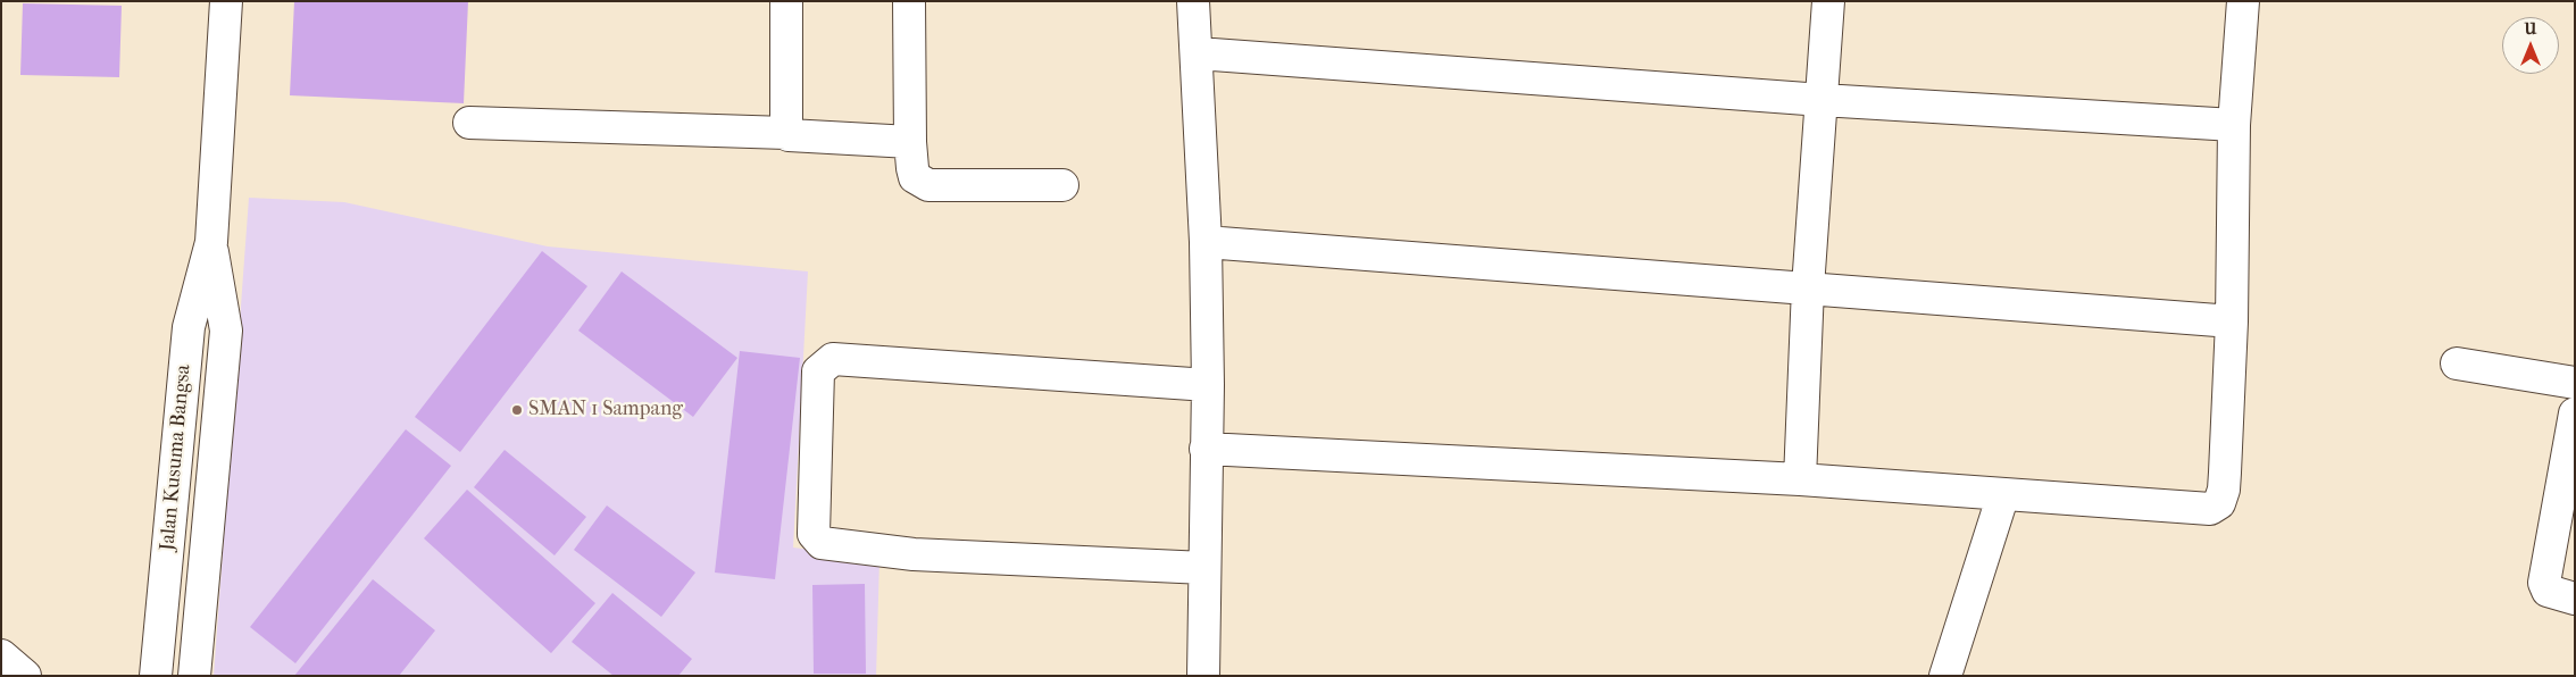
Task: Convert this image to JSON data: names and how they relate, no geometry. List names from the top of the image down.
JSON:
{
  "streets": {
    "main road": ["Jalan Kusuma Bangsa"]
  },
  "places": ["SMAN 1 Sampang"],
  "north": "top"
}
